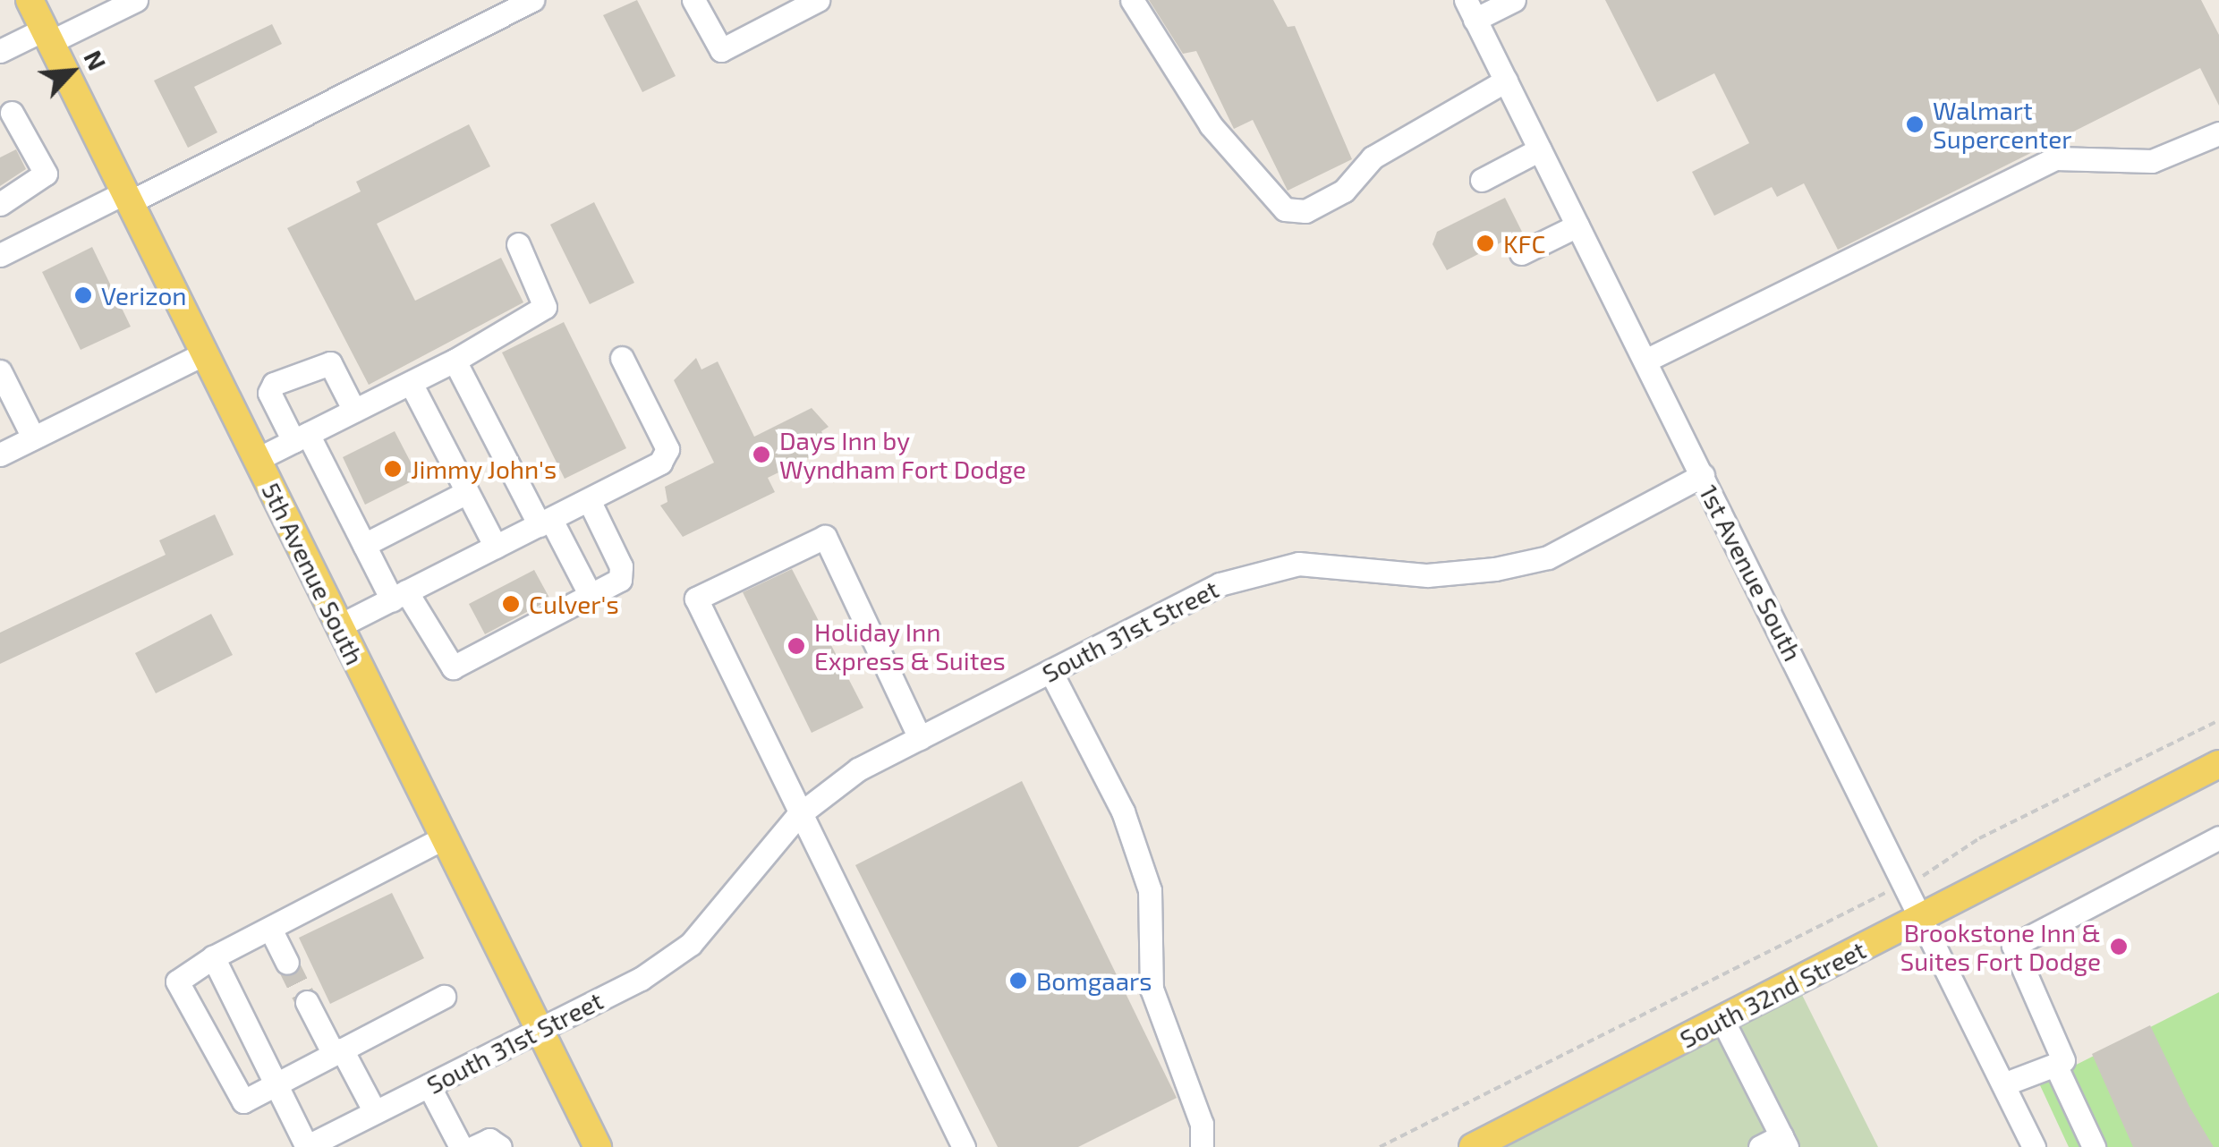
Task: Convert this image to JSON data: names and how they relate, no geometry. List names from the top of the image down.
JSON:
{
  "streets": {
    "main road": ["5th Avenue South", "South 32nd Street"],
    "street": ["1st Avenue South", "South 31st Street"]
  },
  "crossings": [
    ["1st Avenue South", "South 31st Street"],
    ["1st Avenue South", "South 32nd Street"],
    ["5th Avenue South", "South 31st Street"]
  ],
  "places": [
    "Walmart Supercenter",
    "KFC",
    "Verizon",
    "Days Inn by Wyndham Fort Dodge",
    "Jimmy John's",
    "Culver's",
    "Holiday Inn Express & Suites",
    "Brookstone Inn & Suites Fort Dodge",
    "Bomgaars"
  ],
  "north": "top right"
}
